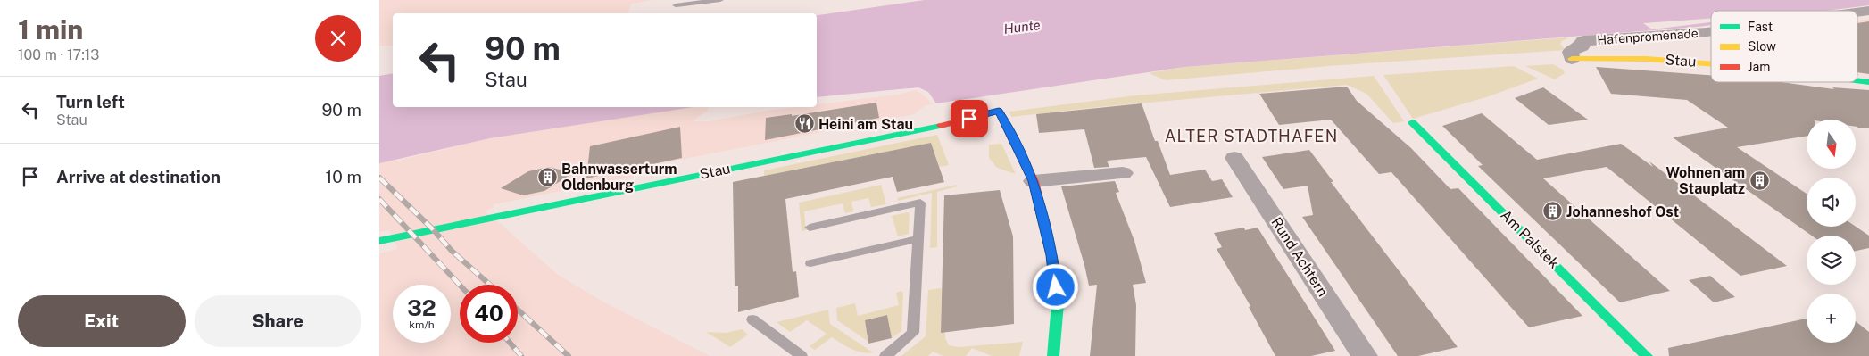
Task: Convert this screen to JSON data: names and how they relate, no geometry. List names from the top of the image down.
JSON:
{
  "streets": {
    "street": [
      "Hafenpromenade",
      "Stau",
      "Am Palstek",
      "Rund Achtern"
    ]
  },
  "crossings": [
    ["Hafenpromenade", "Stau"]
  ],
  "districts": ["ALTER STADTHAFEN"],
  "water": ["Hunte"],
  "places": {
    "restaurant": ["Heini am Stau"],
    "building": ["Bahnwasserturm Oldenburg", "Wohnen am Stauplatz", "Johanneshof Ost"]
  },
  "legend": ["Fast", "Slow", "Jam"],
  "north": "bottom",
  "page": {
    "heading": ["1 min", "100 m · 17:13"],
    "turn": ["90 m", "Stau"],
    "list": [
      {
        "name": "Turn left",
        "note": "Stau",
        "value": "90 m"
      },
      {
        "name": "Arrive at destination",
        "value": "10 m"
      }
    ],
    "map_buttons": "+",
    "speed": "32 km/h",
    "limit": "40",
    "buttons": ["Exit", "Share"]
  }
}
